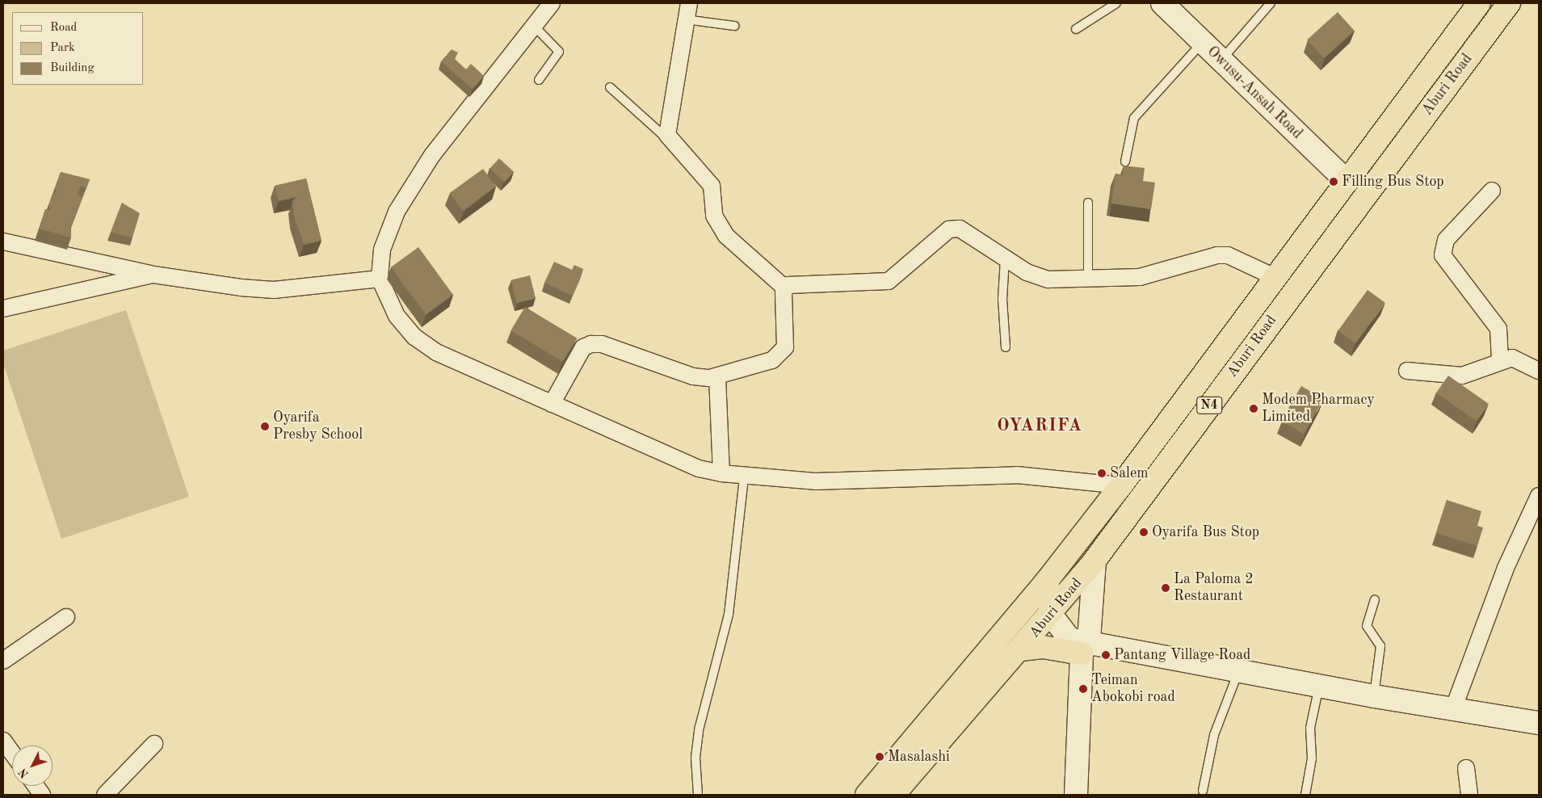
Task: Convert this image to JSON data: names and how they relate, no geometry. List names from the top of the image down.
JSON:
{
  "streets": {
    "highway": ["Aburi Road", "N4"],
    "street": ["Owusu-Ansah Road"]
  },
  "crossings": [
    ["Aburi Road", "Owusu-Ansah Road"]
  ],
  "districts": ["OYARIFA"],
  "places": [
    "Filling Bus Stop",
    "Modem Pharmacy Limited",
    "Oyarifa Presby School",
    "Salem",
    "Oyarifa Bus Stop",
    "La Paloma 2 Restaurant",
    "Pantang Village Road",
    "Teiman Abokobi road",
    "Masalashi"
  ],
  "legend": ["Road", "Park", "Building"],
  "north": "bottom left"
}
